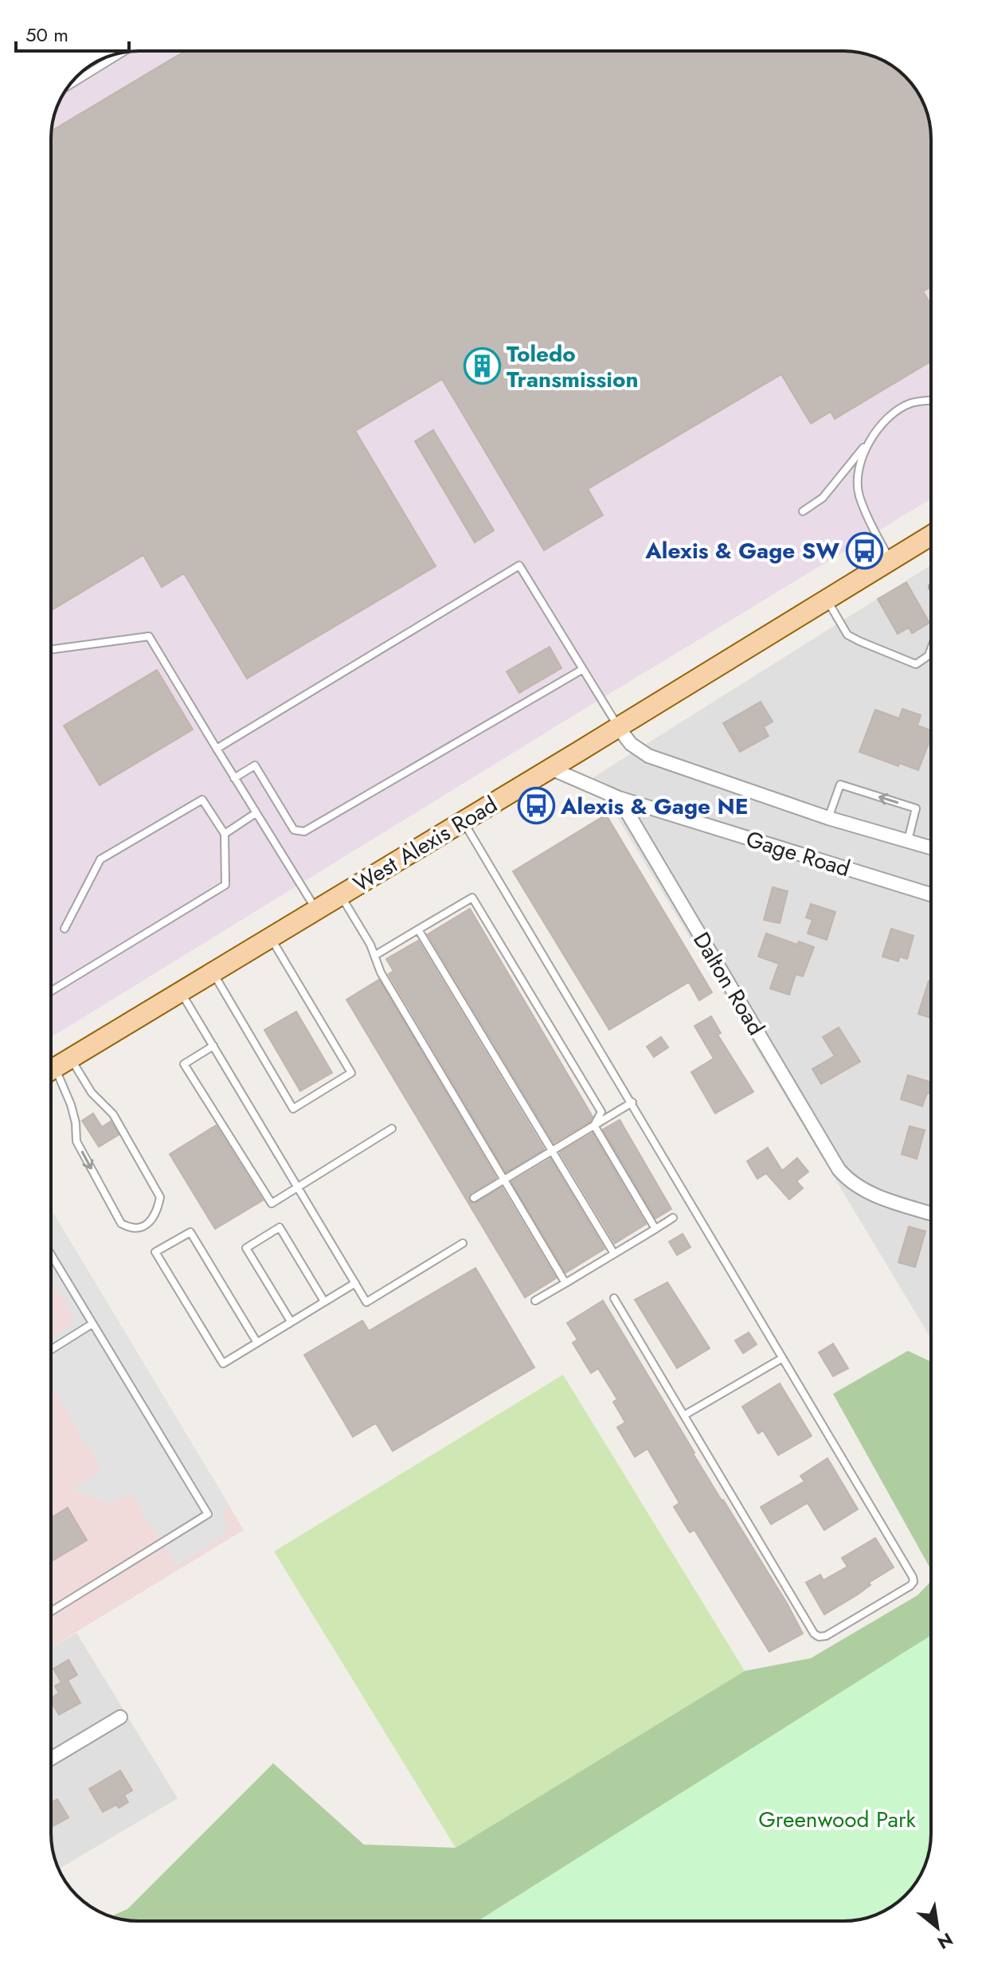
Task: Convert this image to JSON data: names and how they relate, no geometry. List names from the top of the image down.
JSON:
{
  "streets": {
    "main road": ["West Alexis Road"],
    "street": ["Gage Road", "Dalton Road"]
  },
  "crossings": [
    ["West Alexis Road", "Gage Road"],
    ["Gage Road", "Dalton Road"]
  ],
  "parks": ["Greenwood Park"],
  "places": {
    "building": ["Toledo Transmission"],
    "bus stop": ["Alexis & Gage SW", "Alexis & Gage NE"]
  },
  "scale_bar": "50 m",
  "north": "bottom right"
}
